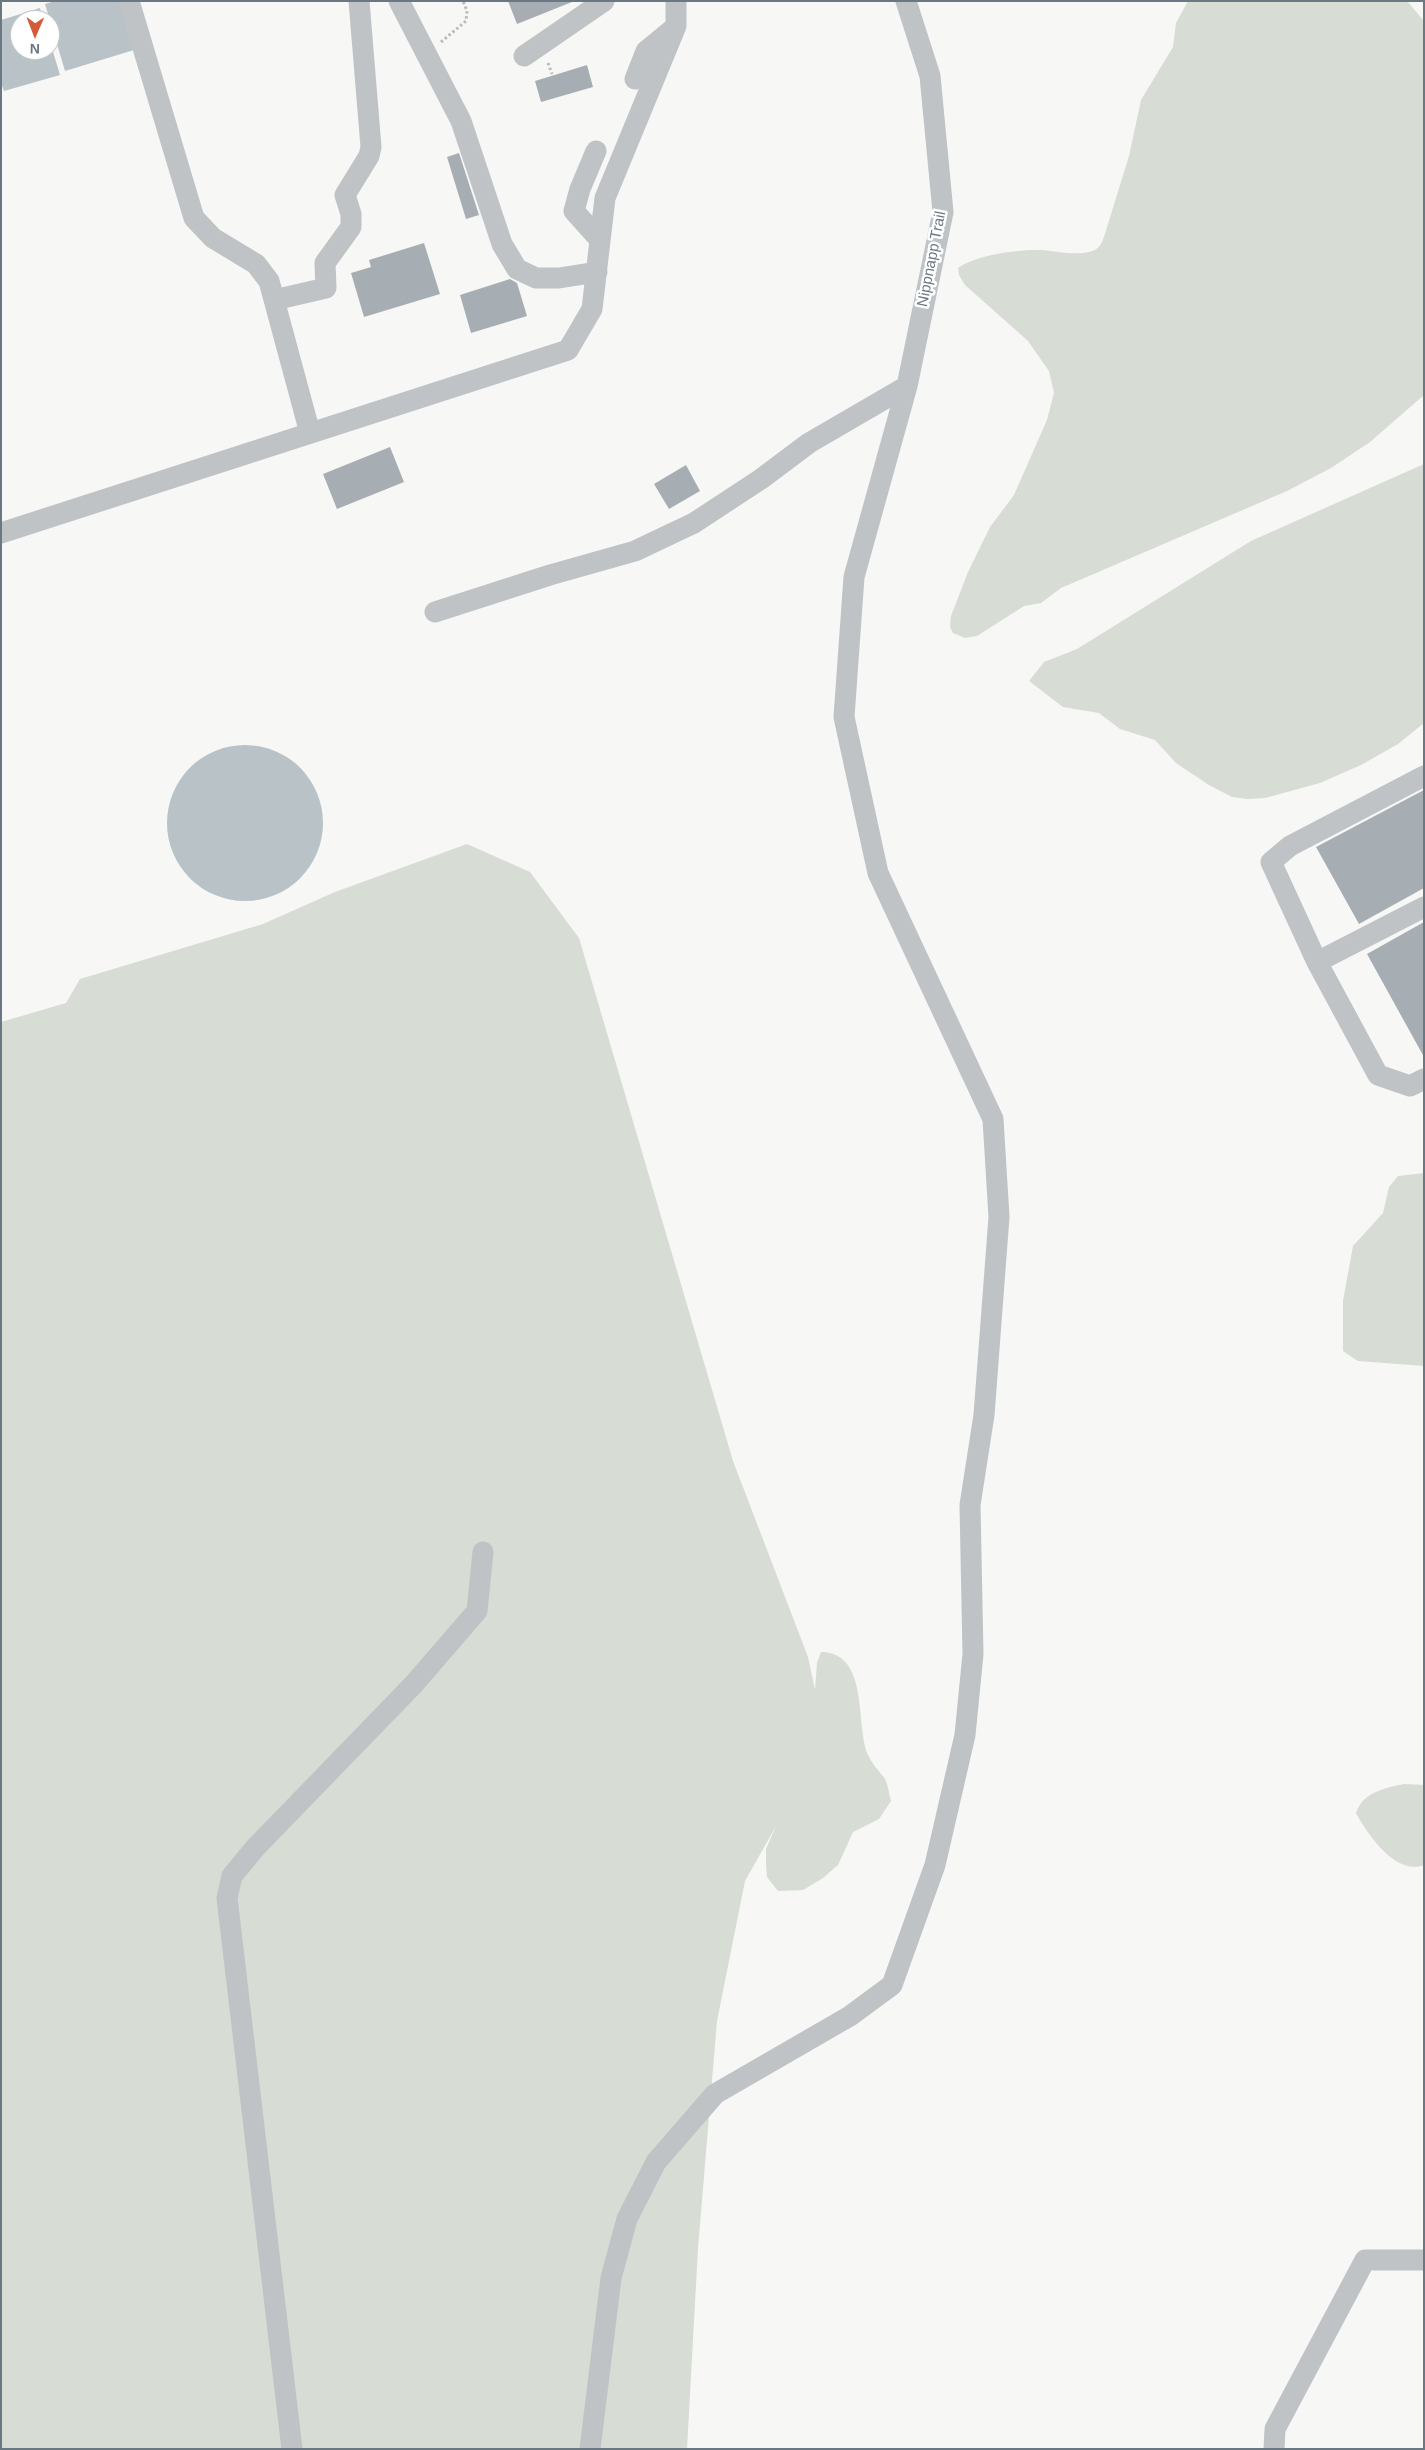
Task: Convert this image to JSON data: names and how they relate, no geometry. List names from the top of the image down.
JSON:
{
  "streets": {
    "lane": ["Nippnapp Trail"]
  },
  "north": "bottom"
}
